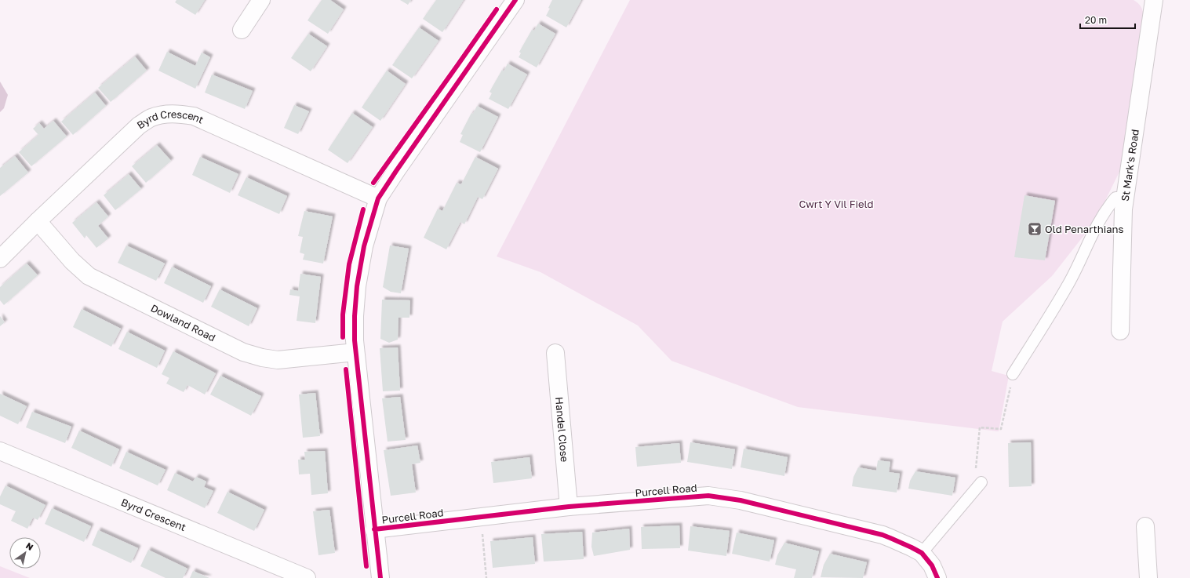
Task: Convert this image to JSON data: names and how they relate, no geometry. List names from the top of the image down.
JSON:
{
  "streets": {
    "street": [
      "Byrd Crescent",
      "St Mark's Road",
      "Dowland Road",
      "Handel Close",
      "Purcell Road"
    ]
  },
  "crossings": [
    ["Byrd Crescent", "Dowland Road"],
    ["Handel Close", "Purcell Road"]
  ],
  "parks": ["Cwrt Y Vil Field"],
  "places": {
    "bar": ["Old Penarthians"]
  },
  "scale_bar": "20 m",
  "north": "top right"
}
